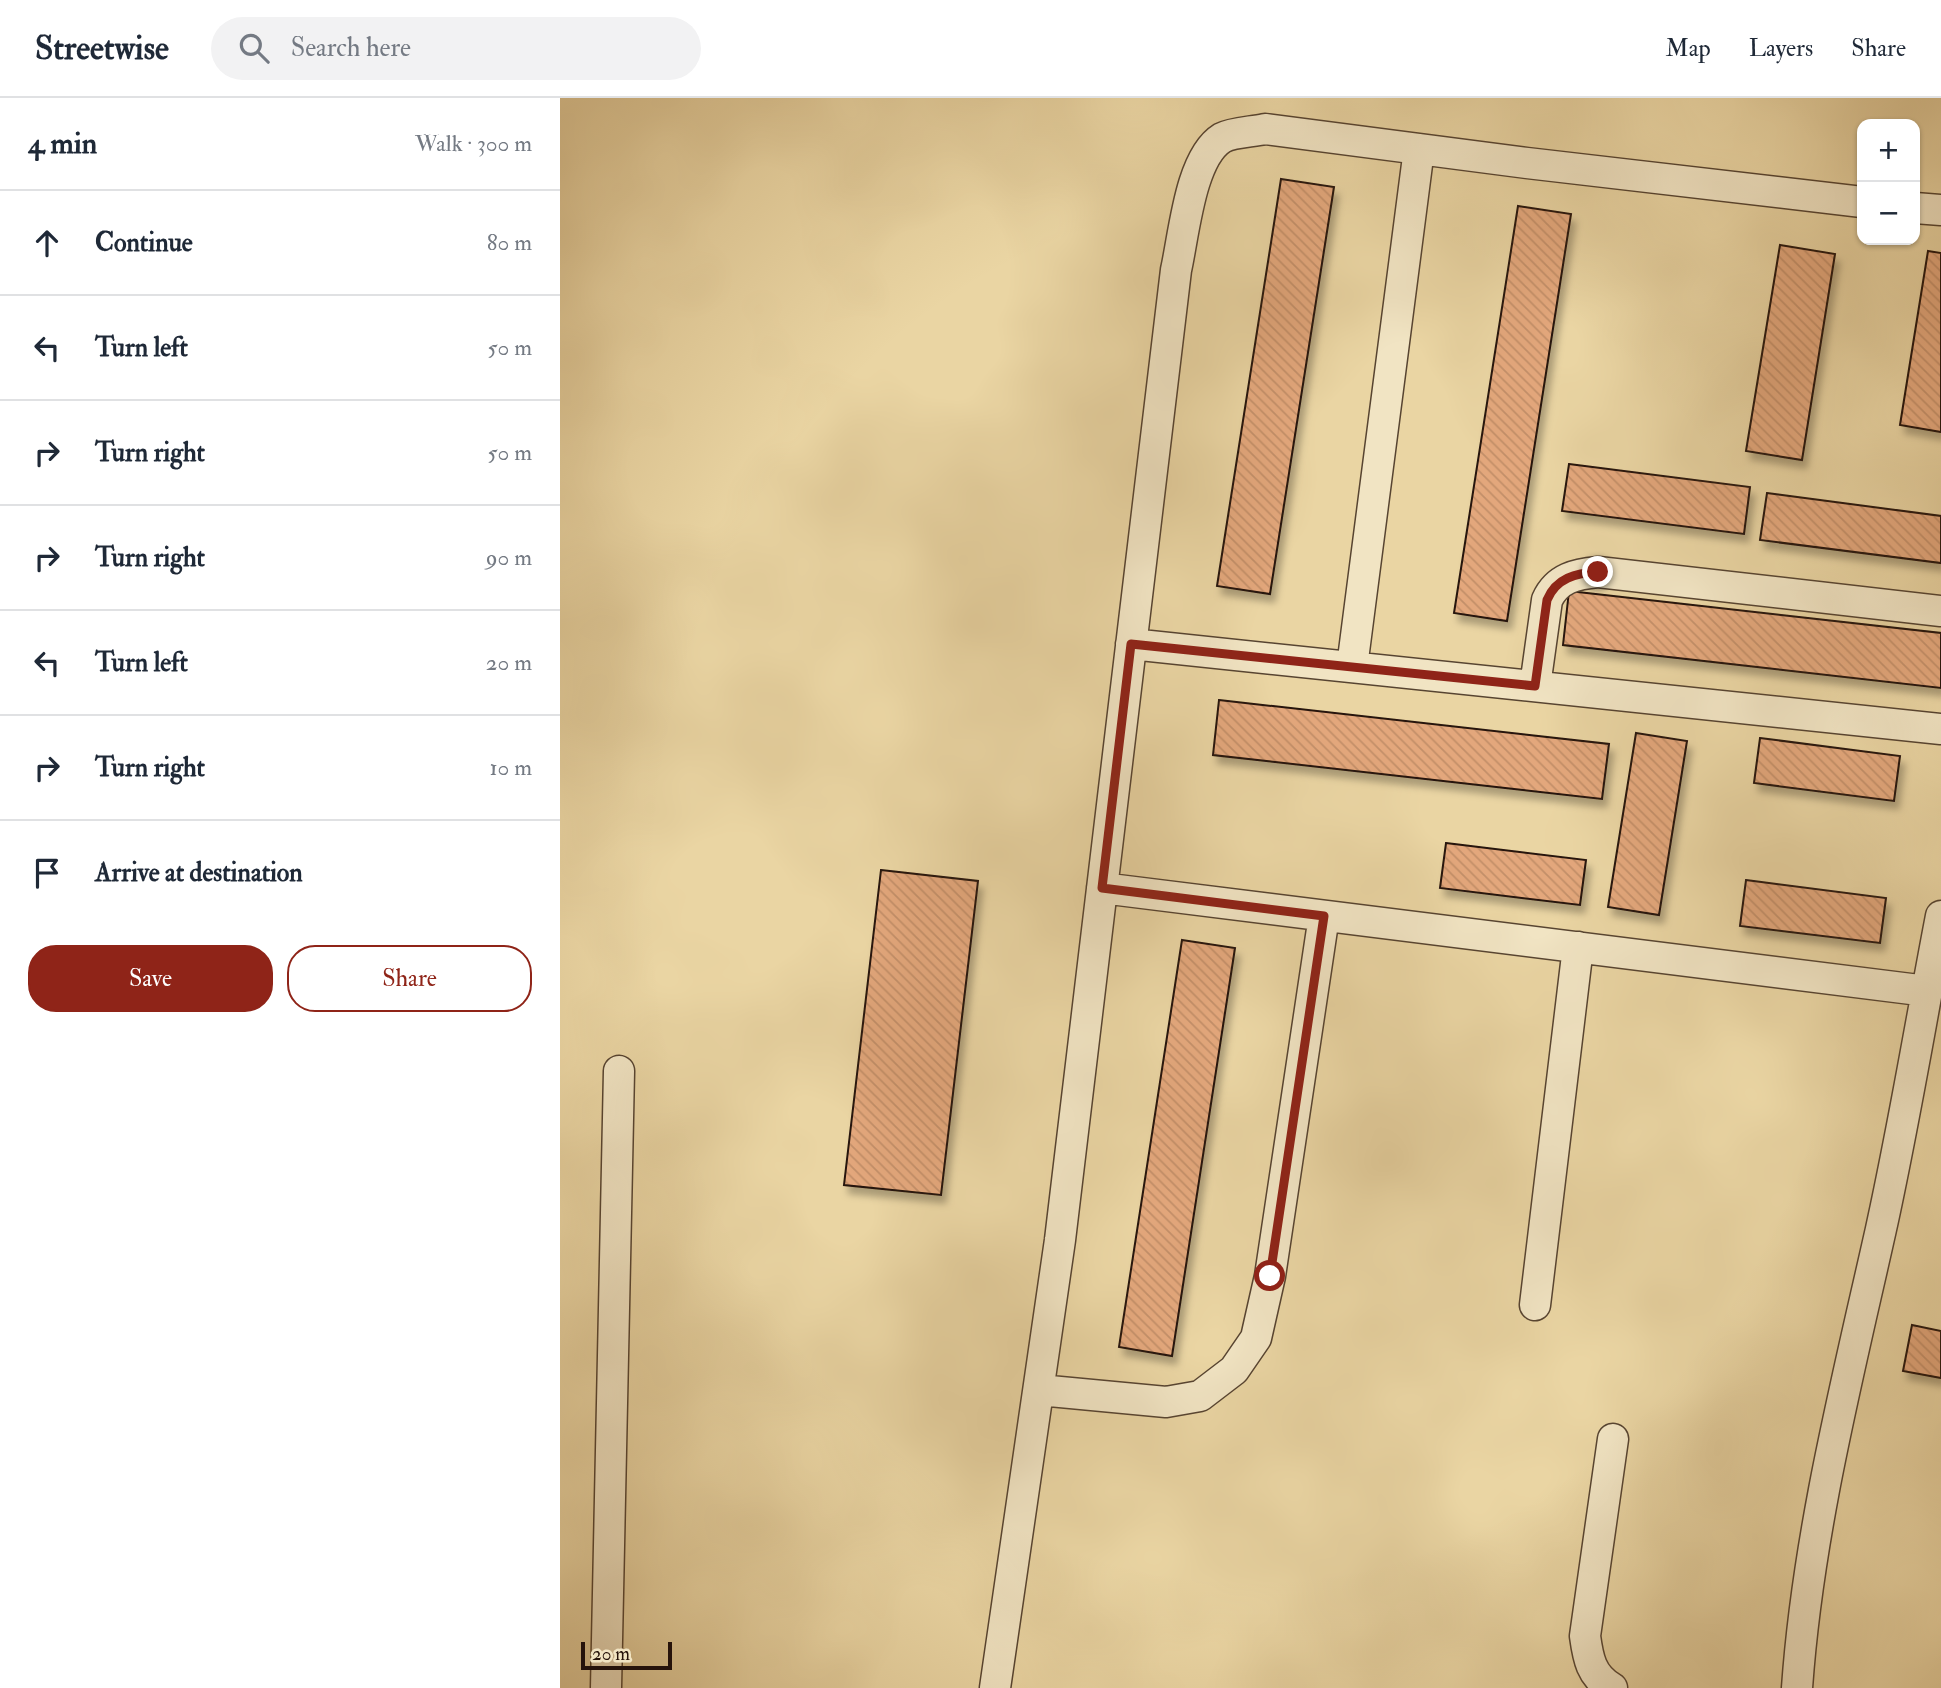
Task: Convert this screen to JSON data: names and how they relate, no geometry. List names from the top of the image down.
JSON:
{
  "scale_bar": "20 m",
  "page": {
    "header": "Streetwise",
    "search": "Search here",
    "nav": ["Map", "Layers", "Share"],
    "heading": ["4 min", "Walk · 300 m"],
    "map_buttons": ["+", "−"],
    "list": [
      ["Continue", "80 m"],
      ["Turn left", "50 m"],
      ["Turn right", "50 m"],
      ["Turn right", "90 m"],
      ["Turn left", "20 m"],
      ["Turn right", "10 m"],
      "Arrive at destination"
    ],
    "buttons": ["Save", "Share"],
    "scale": "20 m"
  }
}
